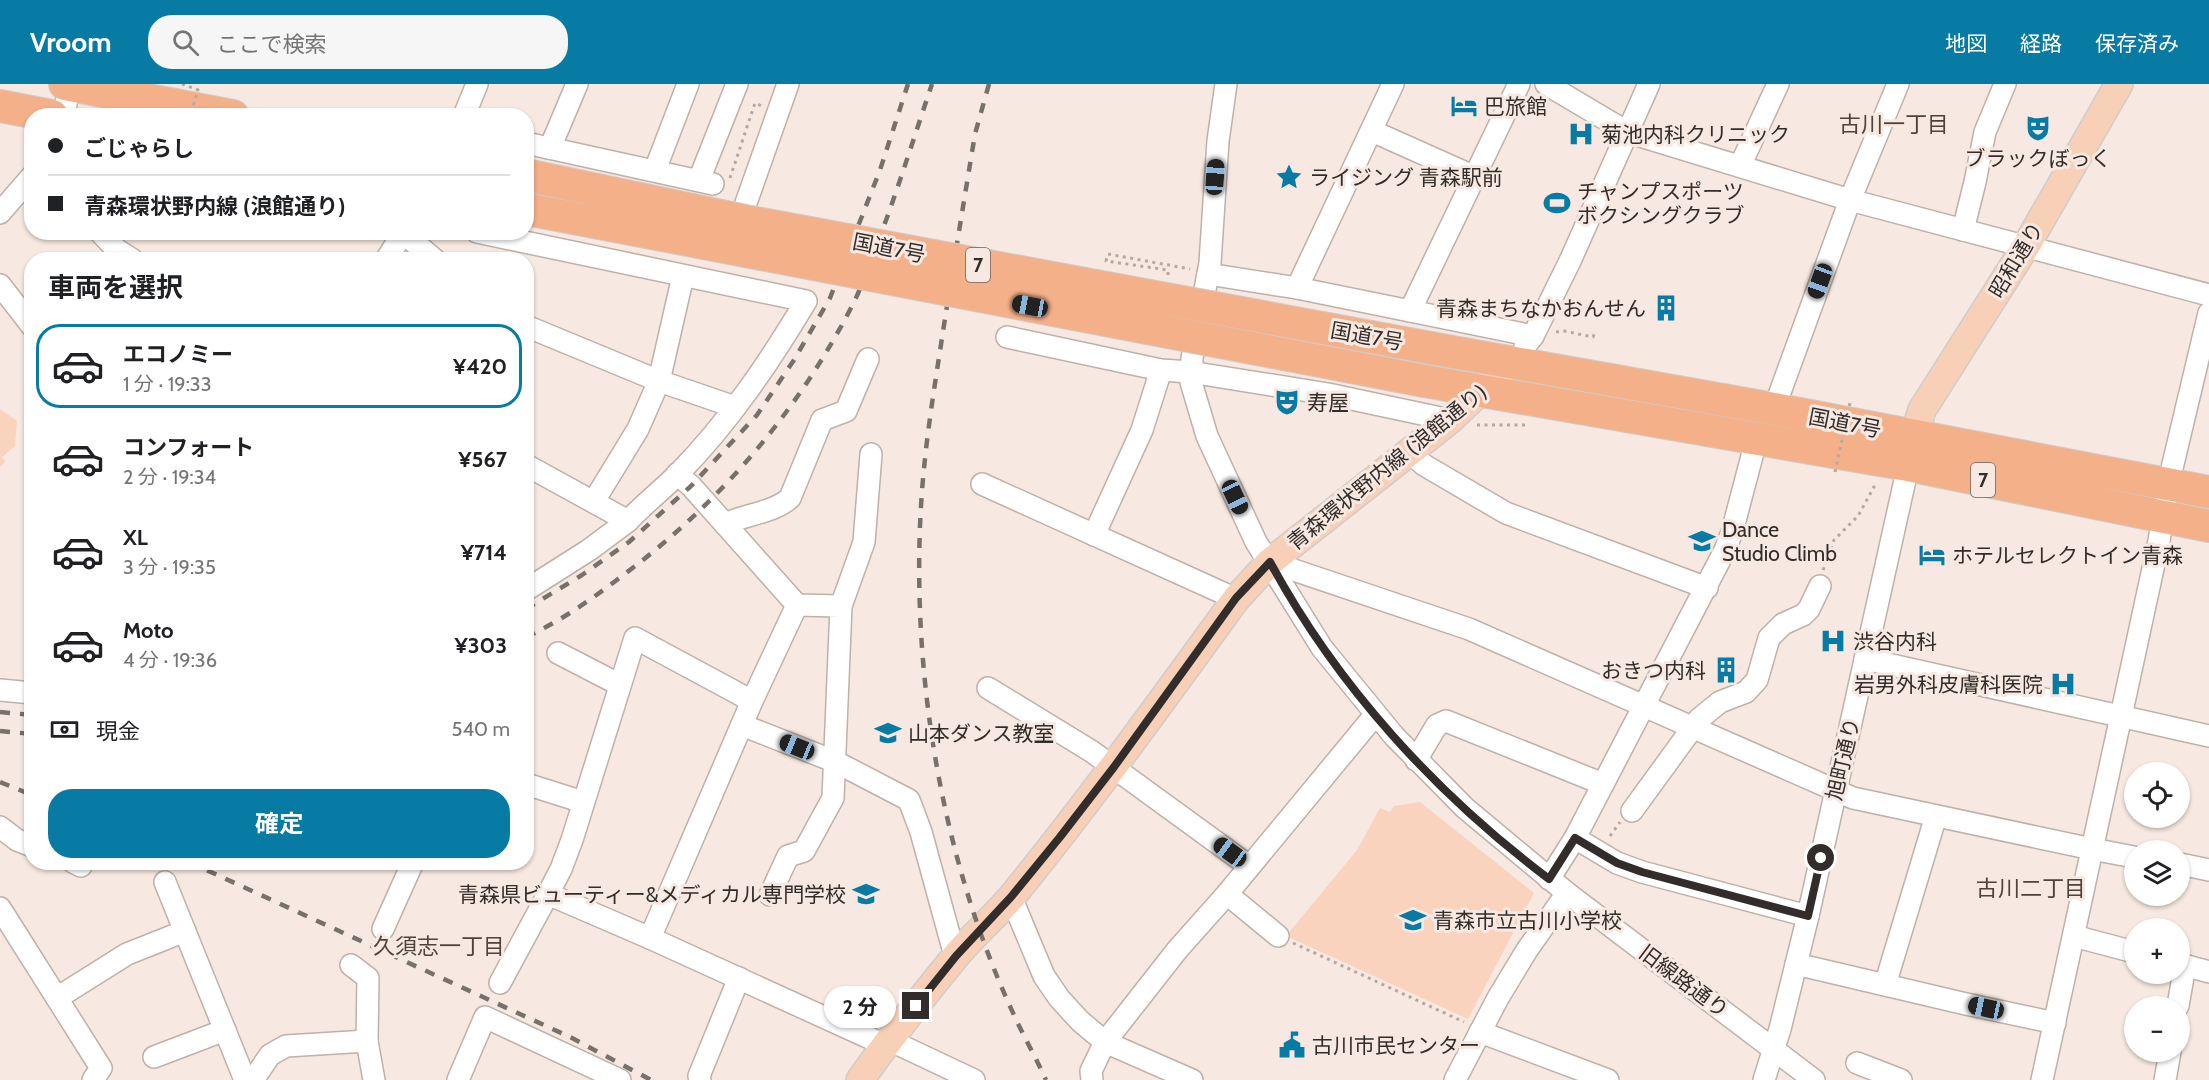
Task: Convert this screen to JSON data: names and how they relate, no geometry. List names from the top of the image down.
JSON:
{
  "streets": {
    "highway": ["国道7号", "7"],
    "main road": ["昭和通り", "青森環状野内線 (浪館通り)"],
    "street": ["旭町通り", "旧線路通り"]
  },
  "crossings": [
    ["国道7号", "昭和通り"],
    ["国道7号", "青森環状野内線 (浪館通り)"],
    ["国道7号", "旭町通り"],
    ["昭和通り", "旭町通り"],
    ["青森環状野内線 (浪館通り)", "旧線路通り"],
    ["旭町通り", "旧線路通り"]
  ],
  "districts": ["古川一丁目", "古川二丁目", "久須志一丁目"],
  "places": {
    "hotel": ["巴旅館", "ホテルセレクトイン青森"],
    "theatre": ["ブラックぼっく", "寿屋"],
    "hospital": ["菊池内科クリニック", "渋谷内科", "岩男外科皮膚科医院"],
    "place": ["ライジング 青森駅前"],
    "sports": ["チャンプスポーツ ボクシングクラブ"],
    "building": ["青森まちなかおんせん", "おきつ内科"],
    "school or university": [
      "Dance Studio Climb",
      "山本ダンス教室",
      "青森県ビューティー&メディカル専門学校",
      "青森市立古川小学校"
    ],
    "public building": ["古川市民センター"]
  },
  "page": {
    "header": "Vroom",
    "search": "ここで検索",
    "nav": ["地図", "経路", "保存済み"],
    "banner": ["ごじゃらし", "青森環状野内線 (浪館通り)"],
    "heading": "車両を選択",
    "list": [
      {
        "name": "エコノミー",
        "note": "1 分 · 19:33",
        "value": "¥420"
      },
      {
        "name": "コンフォート",
        "note": "2 分 · 19:34",
        "value": "¥567"
      },
      {
        "name": "XL",
        "note": "3 分 · 19:35",
        "value": "¥714"
      },
      {
        "name": "Moto",
        "note": "4 分 · 19:36",
        "value": "¥303"
      }
    ],
    "pay": ["現金", "540 m"],
    "map_buttons": ["+", "−"],
    "buttons": "確定",
    "bubble": "2 分"
  }
}
